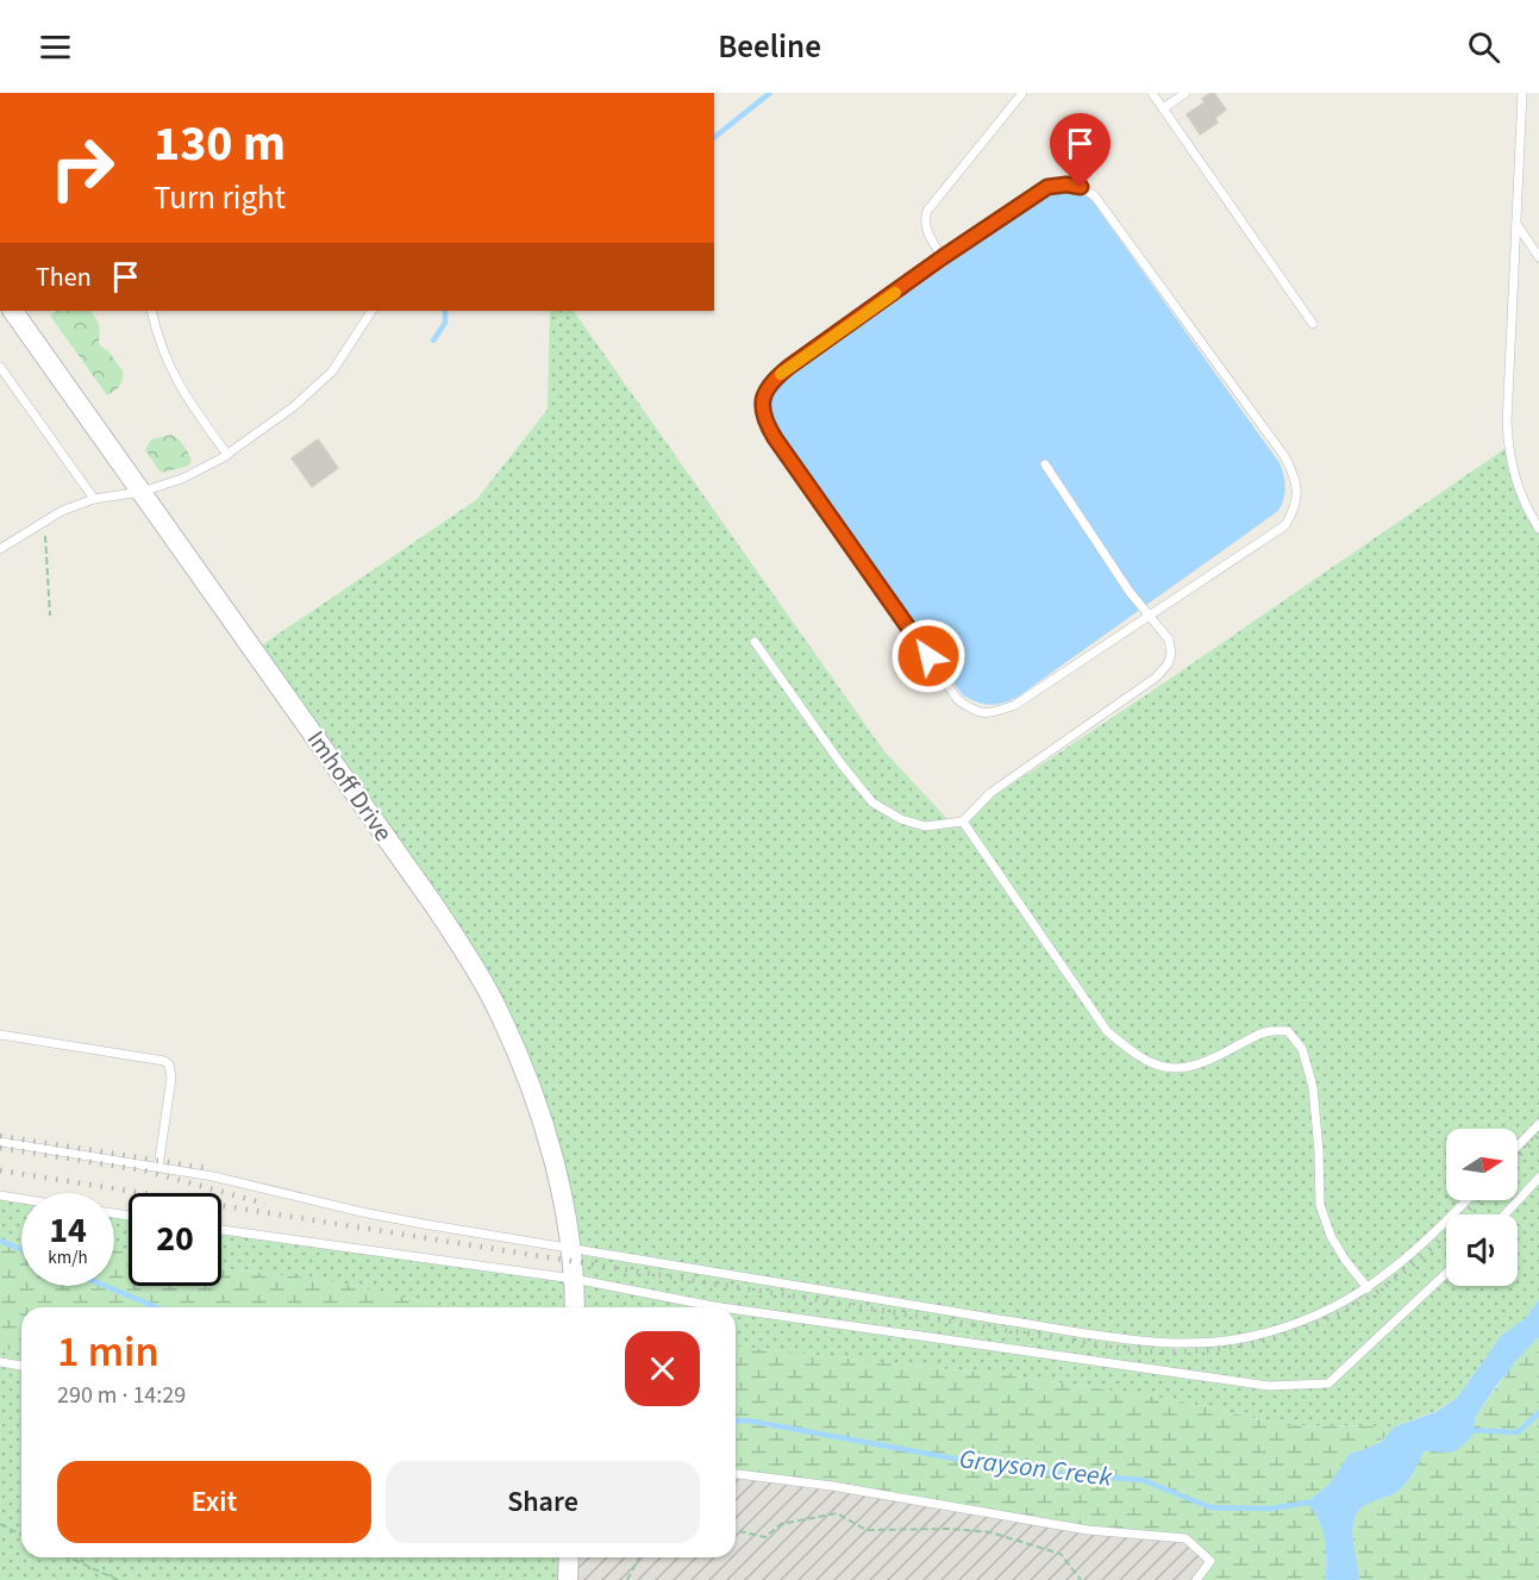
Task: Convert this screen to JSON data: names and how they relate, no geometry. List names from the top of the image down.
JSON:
{
  "streets": {
    "street": ["Imhoff Drive"]
  },
  "water": ["Grayson Creek"],
  "north": "right",
  "page": {
    "header": "Beeline",
    "turn": ["130 m", "Turn right"],
    "then": "Then",
    "speed": "14 km/h",
    "limit": "20",
    "heading": ["1 min", "290 m · 14:29"],
    "buttons": ["Exit", "Share"]
  }
}
